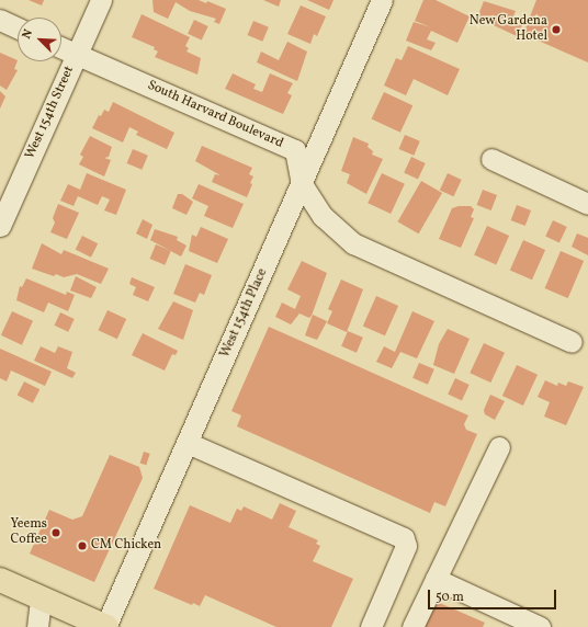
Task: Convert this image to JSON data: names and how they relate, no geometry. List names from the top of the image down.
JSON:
{
  "streets": {
    "street": ["West 154th Street", "South Harvard Boulevard", "West 154th Place"]
  },
  "crossings": [
    ["West 154th Street", "South Harvard Boulevard"],
    ["South Harvard Boulevard", "West 154th Place"]
  ],
  "places": ["New Gardena Hotel", "Yeems Coffee", "CM Chicken"],
  "scale_bar": "50 m",
  "north": "top left"
}
